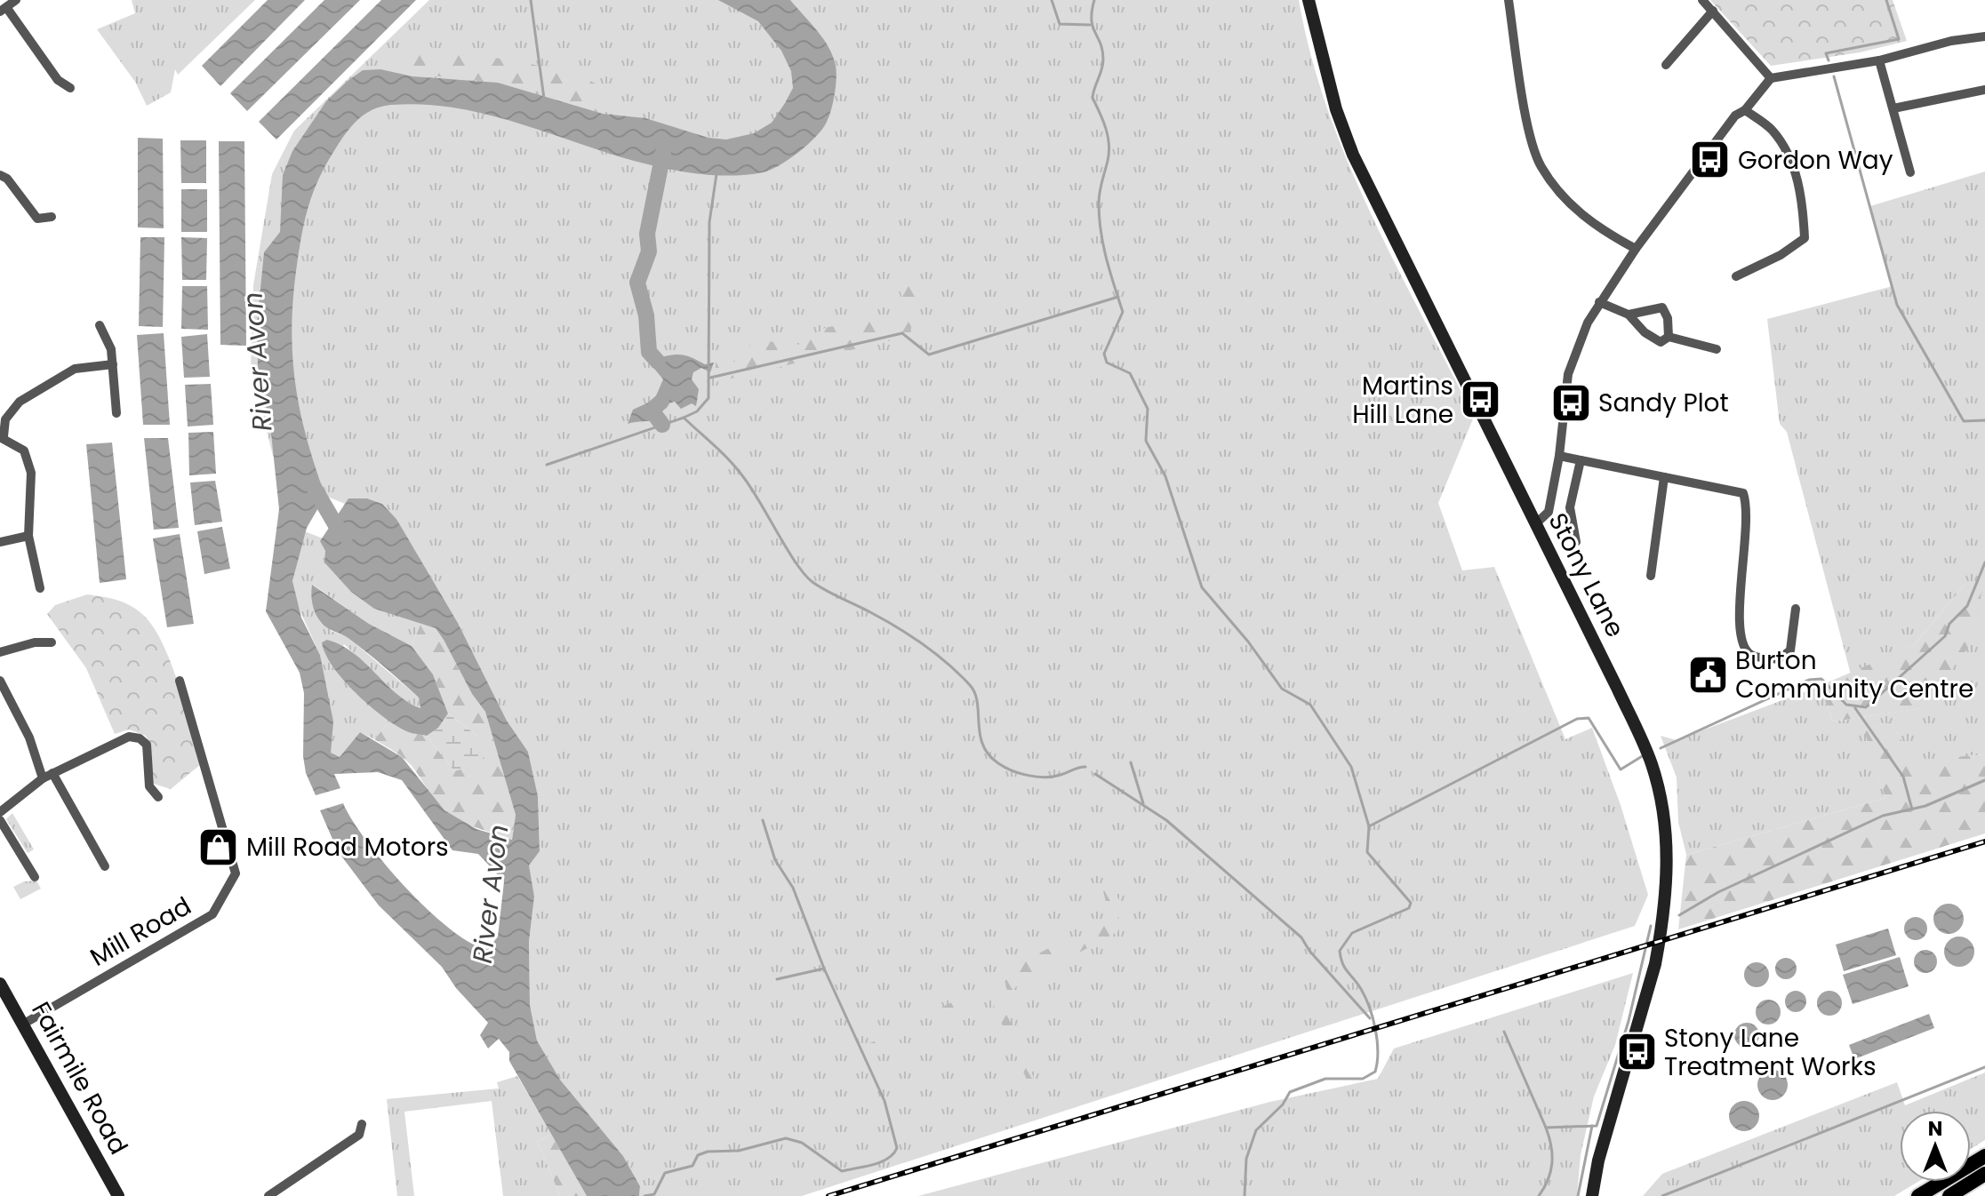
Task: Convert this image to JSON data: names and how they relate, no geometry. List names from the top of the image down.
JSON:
{
  "streets": {
    "main road": ["Stony Lane", "Fairmile Road"],
    "street": ["Mill Road"]
  },
  "crossings": [
    ["Mill Road", "Fairmile Road"]
  ],
  "water": ["River Avon"],
  "places": {
    "bus stop": [
      "Gordon Way",
      "Martins Hill Lane",
      "Sandy Plot",
      "Stony Lane Treatment Works"
    ],
    "public building": ["Burton Community Centre"],
    "shop": ["Mill Road Motors"]
  },
  "north": "top"
}
